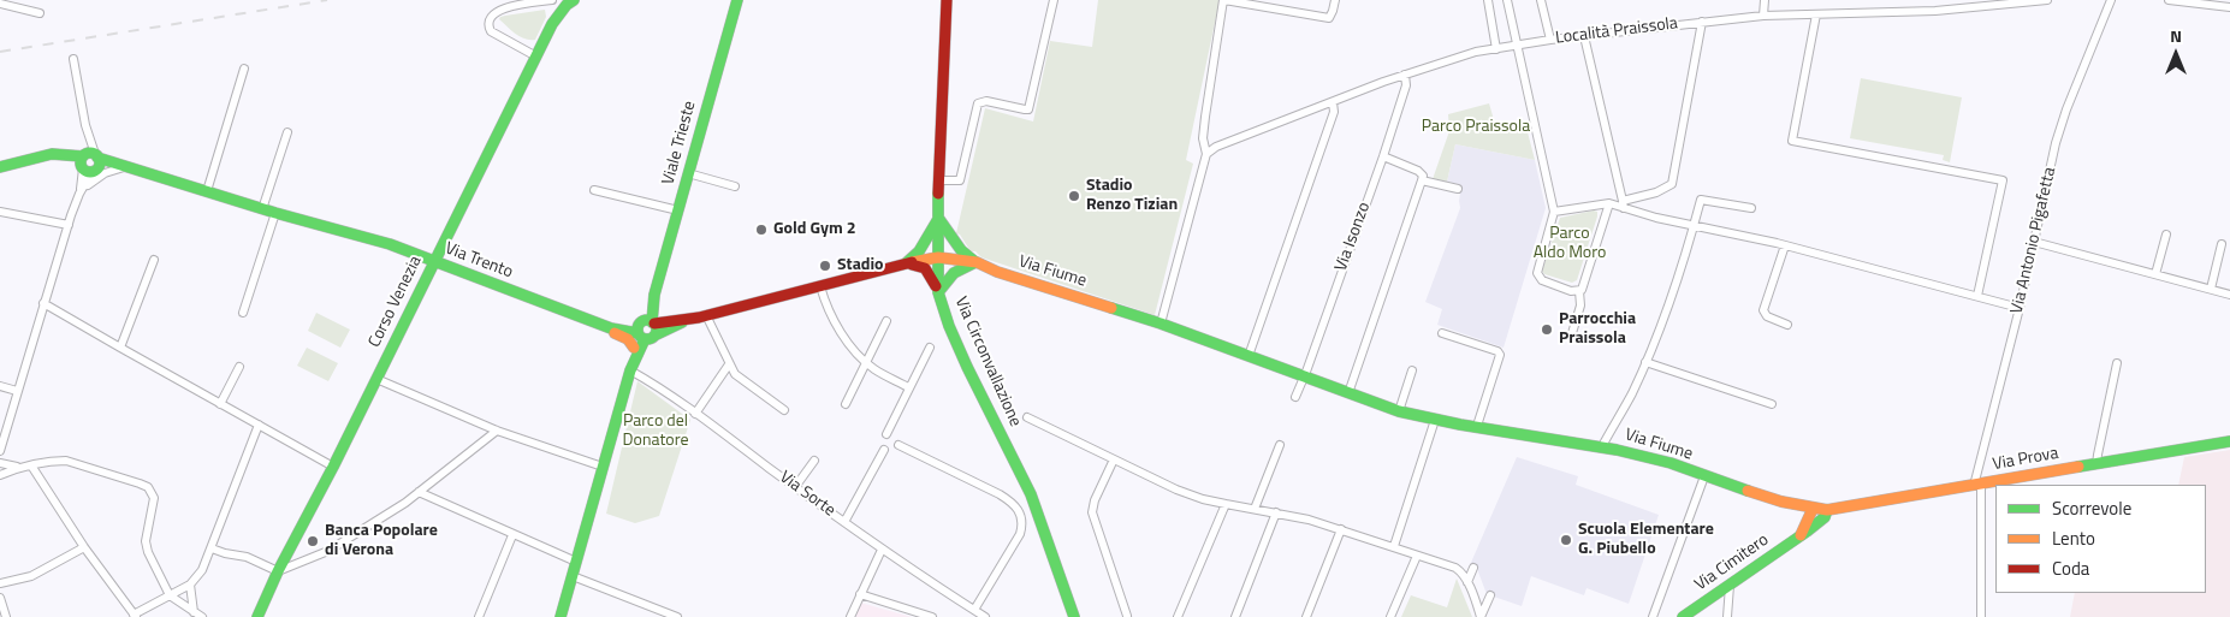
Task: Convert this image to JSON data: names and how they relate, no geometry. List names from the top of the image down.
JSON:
{
  "streets": {
    "street": [
      "Località Praissola",
      "Viale Trieste",
      "Via Isonzo",
      "Via Antonio Pigafetta",
      "Via Trento",
      "Via Fiume",
      "Corso Venezia",
      "Via Circonvallazione",
      "Via Prova",
      "Via Sorte",
      "Via Cimitero"
    ]
  },
  "crossings": [
    ["Località Praissola", "Via Isonzo"],
    ["Viale Trieste", "Via Trento"],
    ["Viale Trieste", "Via Fiume"],
    ["Viale Trieste", "Via Sorte"],
    ["Via Isonzo", "Via Fiume"],
    ["Via Antonio Pigafetta", "Via Prova"],
    ["Via Trento", "Via Fiume"],
    ["Via Trento", "Corso Venezia"],
    ["Via Fiume", "Via Circonvallazione"],
    ["Via Fiume", "Via Prova"],
    ["Via Fiume", "Via Cimitero"],
    ["Via Prova", "Via Cimitero"]
  ],
  "parks": ["Parco Praissola", "Parco Aldo Moro", "Parco del Donatore"],
  "places": [
    "Stadio Renzo Tizian",
    "Gold Gym 2",
    "Stadio",
    "Parrocchia Praissola",
    "Scuola Elementare G. Piubello",
    "Banca Popolare di Verona"
  ],
  "legend": ["Scorrevole", "Lento", "Coda"],
  "north": "top"
}
